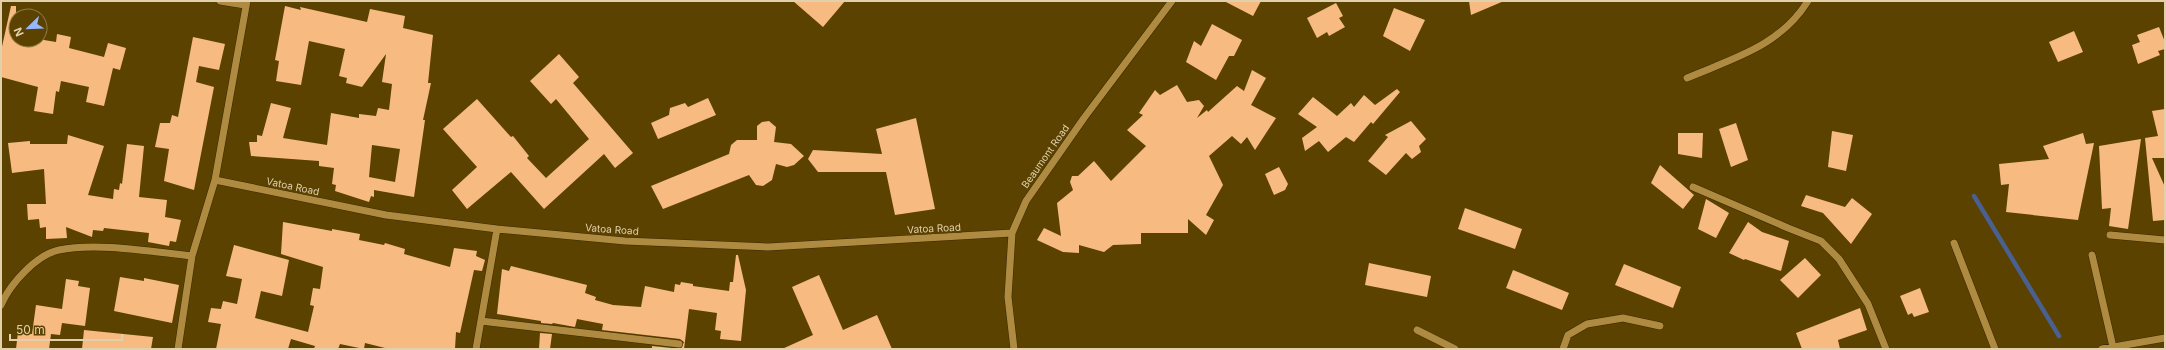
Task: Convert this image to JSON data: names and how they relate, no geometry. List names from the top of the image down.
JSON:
{
  "streets": {
    "street": ["Beaumont Road", "Vatoa Road"]
  },
  "crossings": [
    ["Beaumont Road", "Vatoa Road"]
  ],
  "scale_bar": "50 m",
  "north": "bottom left"
}
